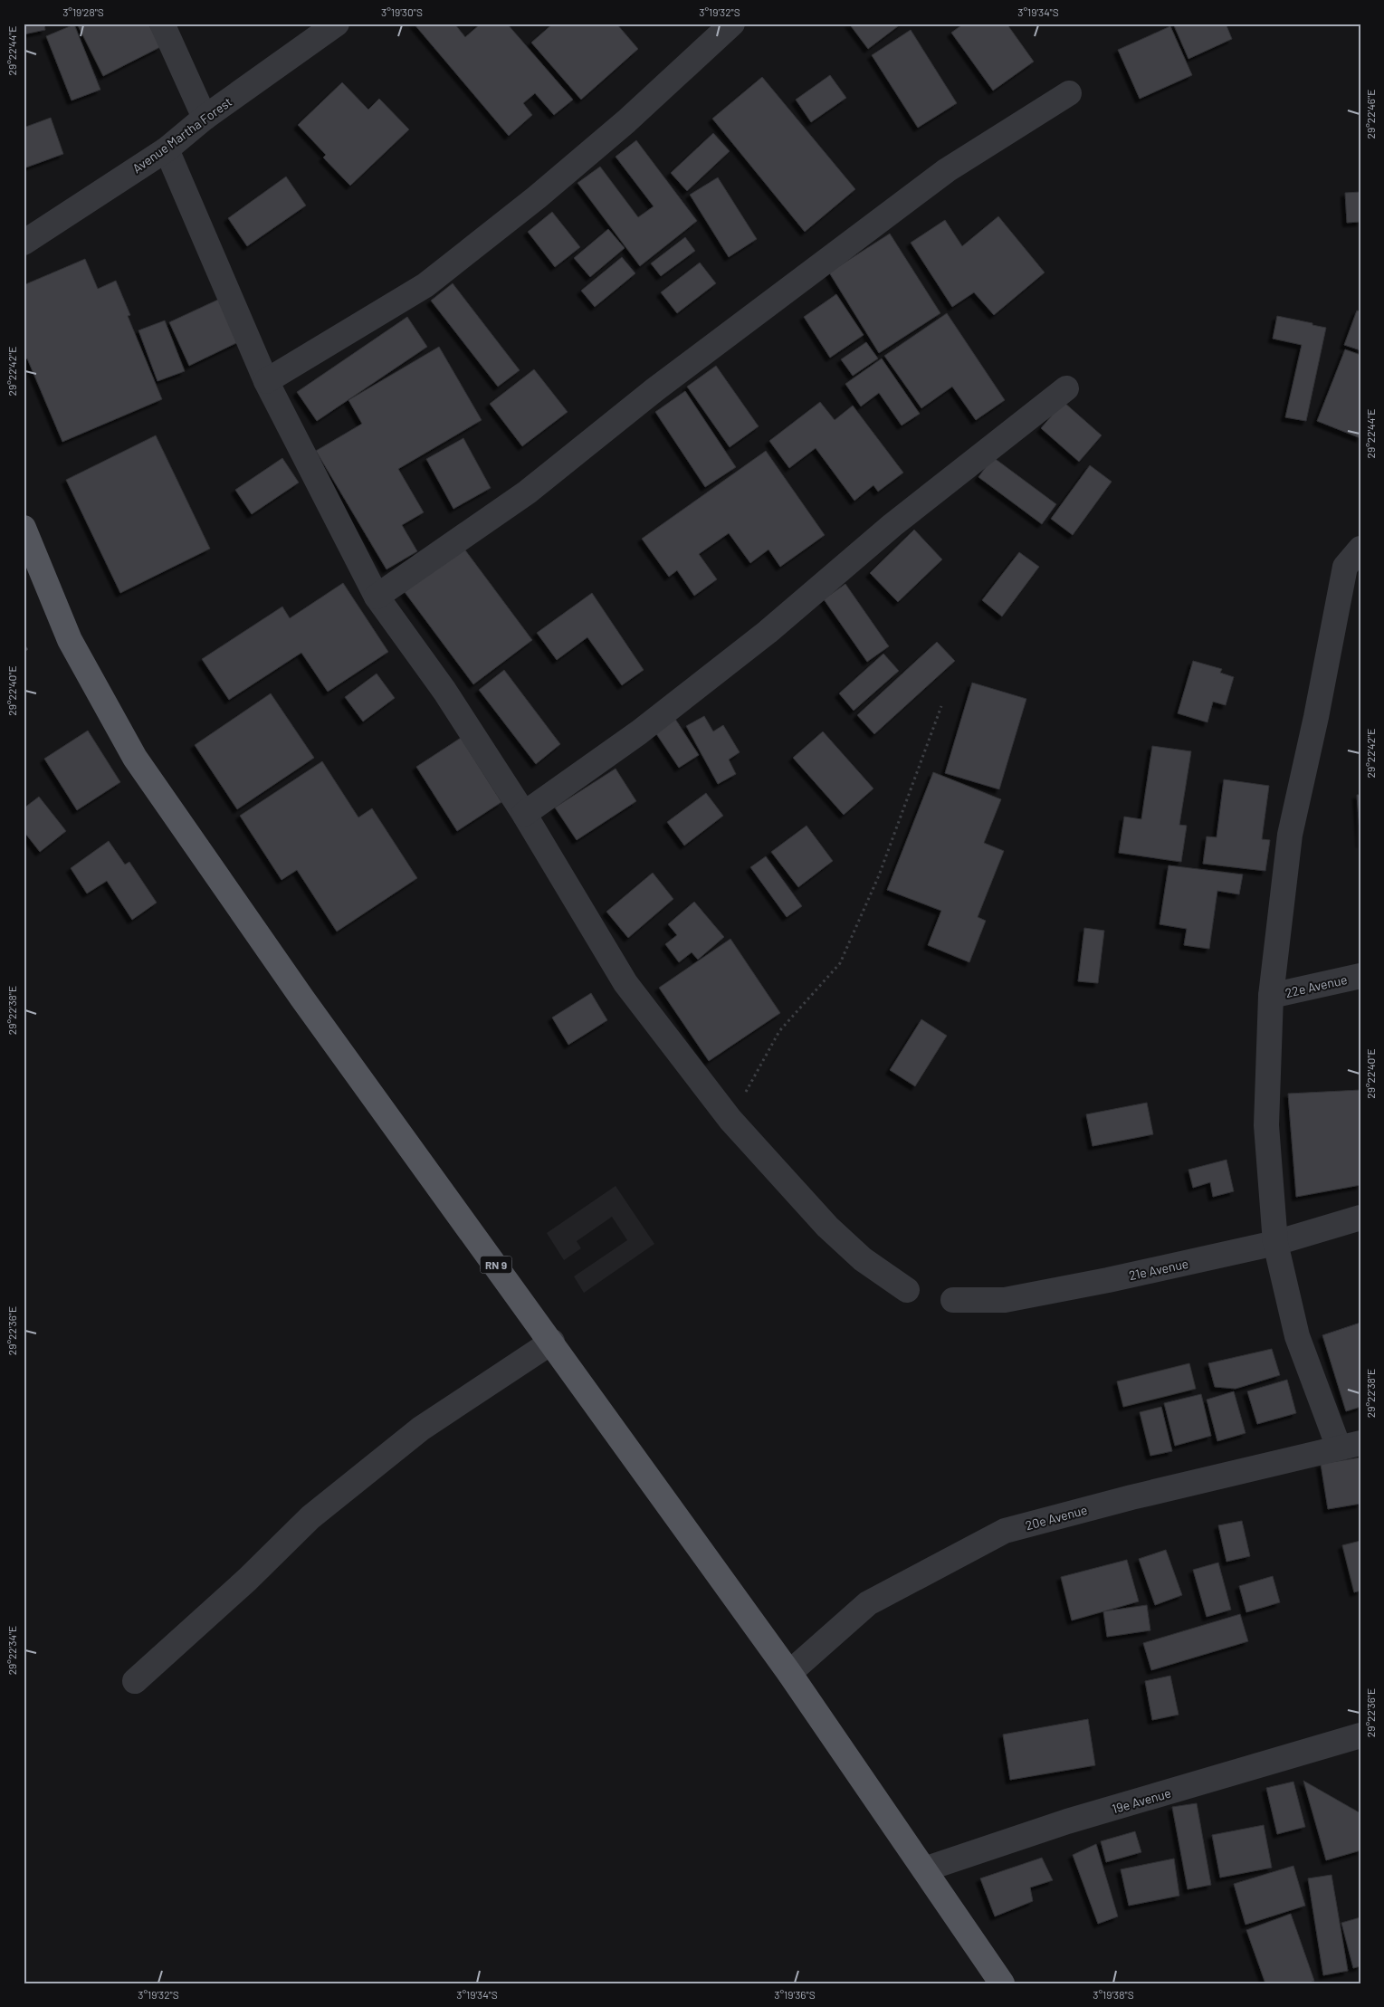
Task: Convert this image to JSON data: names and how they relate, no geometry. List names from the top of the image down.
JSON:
{
  "streets": {
    "main road": ["RN 9"],
    "street": [
      "Avenue Martha Forest",
      "22e Avenue",
      "21e Avenue",
      "20e Avenue",
      "19e Avenue"
    ]
  },
  "crossings": [
    ["RN 9", "20e Avenue"],
    ["RN 9", "19e Avenue"]
  ],
  "coordinates": [
    "3°19'28\"S",
    "3°19'30\"S",
    "3°19'32\"S",
    "3°19'34\"S",
    "29°22'44\"E",
    "29°22'46\"E",
    "29°22'42\"E",
    "29°22'40\"E",
    "29°22'38\"E",
    "29°22'36\"E",
    "29°22'34\"E",
    "3°19'36\"S",
    "3°19'38\"S"
  ]
}
